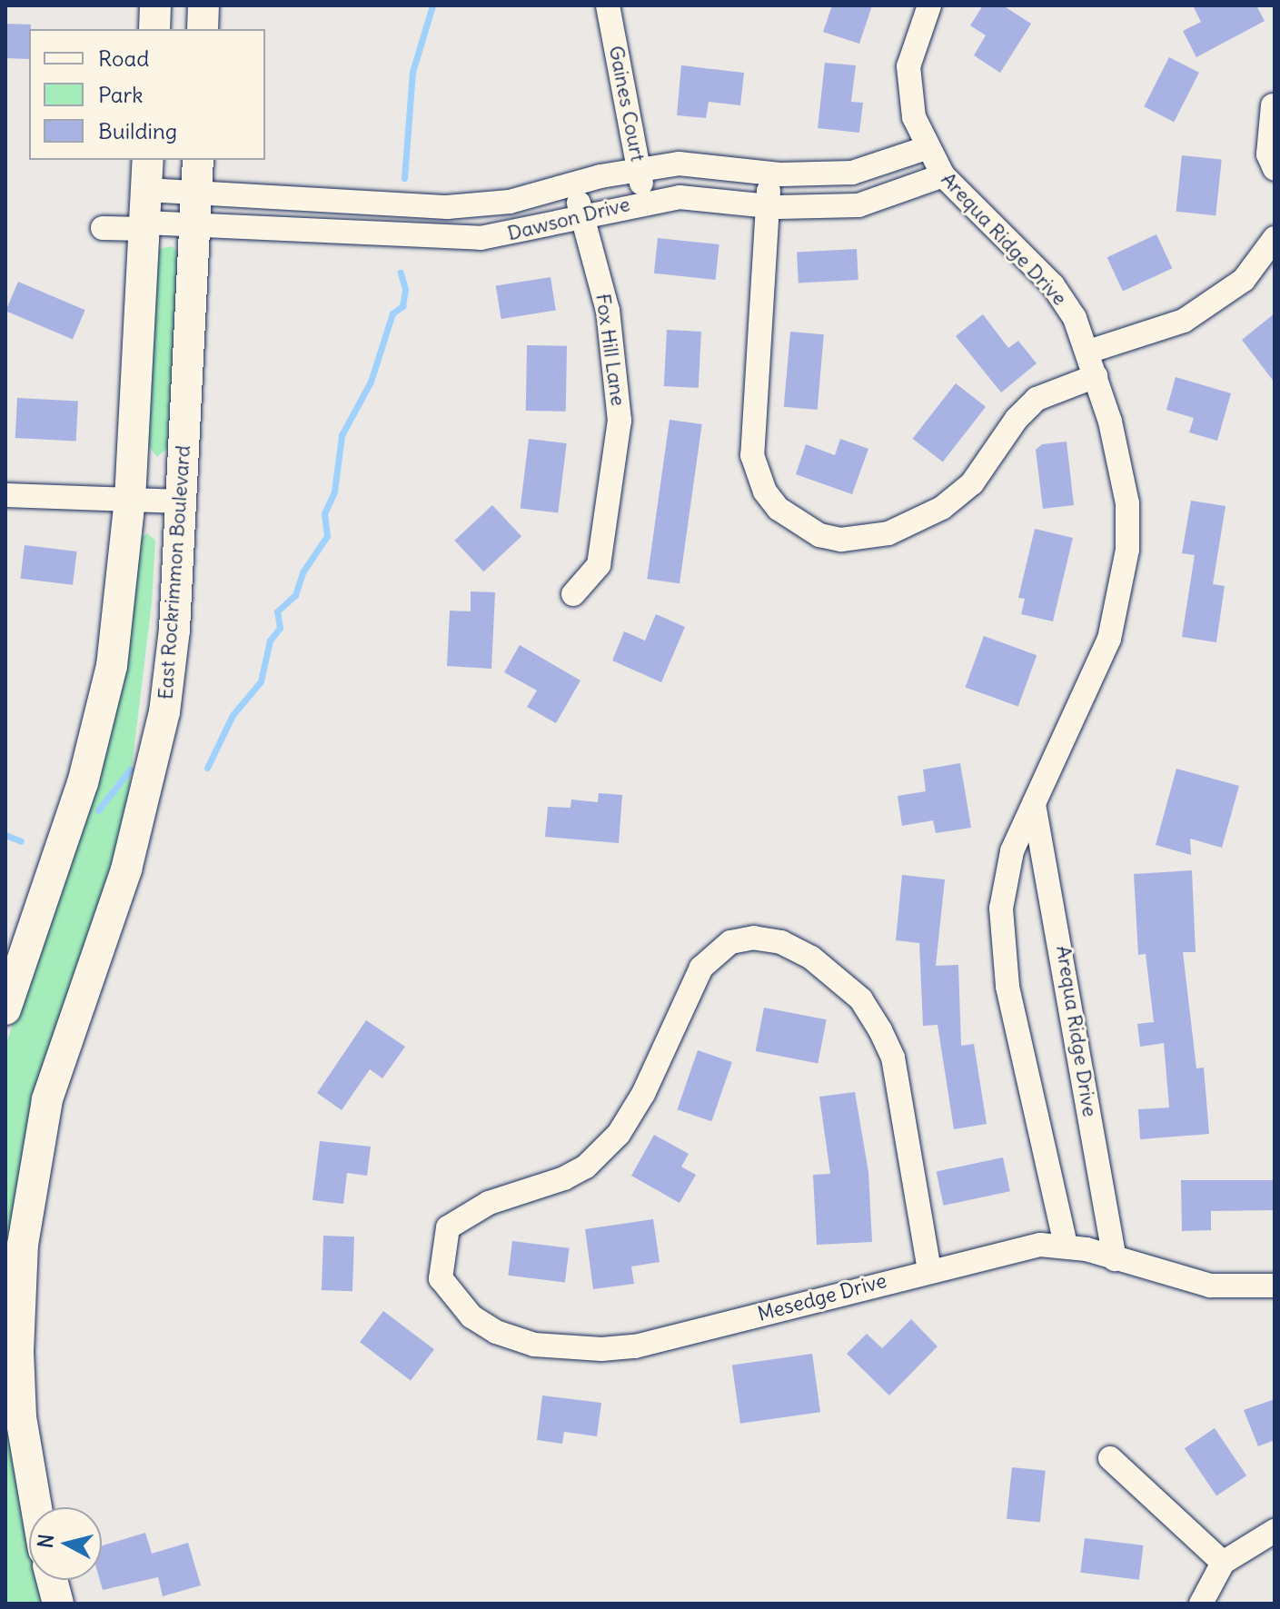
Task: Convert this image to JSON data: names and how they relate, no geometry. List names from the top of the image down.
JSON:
{
  "streets": {
    "main road": ["East Rockrimmon Boulevard"],
    "street": [
      "Gaines Court",
      "Dawson Drive",
      "Arequa Ridge Drive",
      "Fox Hill Lane",
      "Mesedge Drive"
    ]
  },
  "crossings": [
    ["Gaines Court", "Dawson Drive"],
    ["Dawson Drive", "Arequa Ridge Drive"],
    ["Dawson Drive", "Fox Hill Lane"],
    ["Dawson Drive", "East Rockrimmon Boulevard"],
    ["Arequa Ridge Drive", "Mesedge Drive"]
  ],
  "legend": ["Road", "Park", "Building"],
  "north": "left"
}
